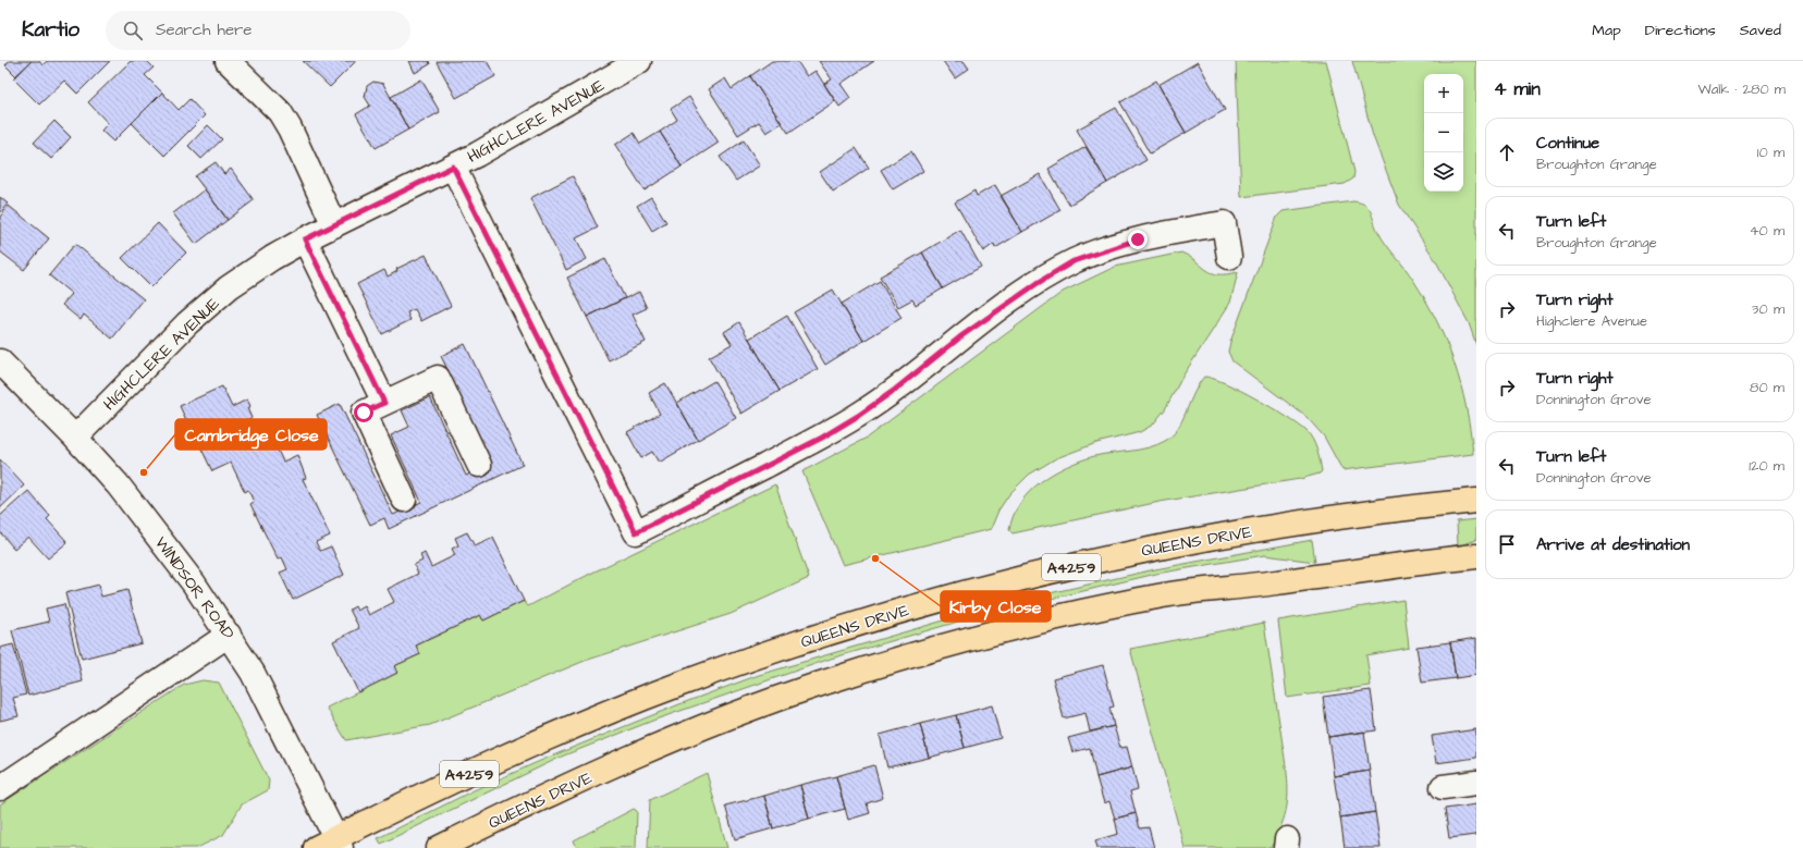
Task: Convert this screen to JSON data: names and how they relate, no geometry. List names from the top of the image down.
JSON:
{
  "streets": {
    "main road": ["QUEENS DRIVE", "A4259"],
    "street": ["HIGHCLERE AVENUE", "WINDSOR ROAD"]
  },
  "crossings": [
    ["HIGHCLERE AVENUE", "WINDSOR ROAD"],
    ["QUEENS DRIVE", "WINDSOR ROAD"]
  ],
  "places": ["Cambridge Close", "Kirby Close"],
  "page": {
    "header": "Kartio",
    "search": "Search here",
    "nav": ["Map", "Directions", "Saved"],
    "heading": ["4 min", "Walk · 280 m"],
    "map_buttons": ["+", "−"],
    "list": [
      ["Continue", "Broughton Grange", "10 m"],
      ["Turn left", "Broughton Grange", "40 m"],
      ["Turn right", "Highclere Avenue", "30 m"],
      ["Turn right", "Donnington Grove", "80 m"],
      ["Turn left", "Donnington Grove", "120 m"],
      "Arrive at destination"
    ]
  }
}
